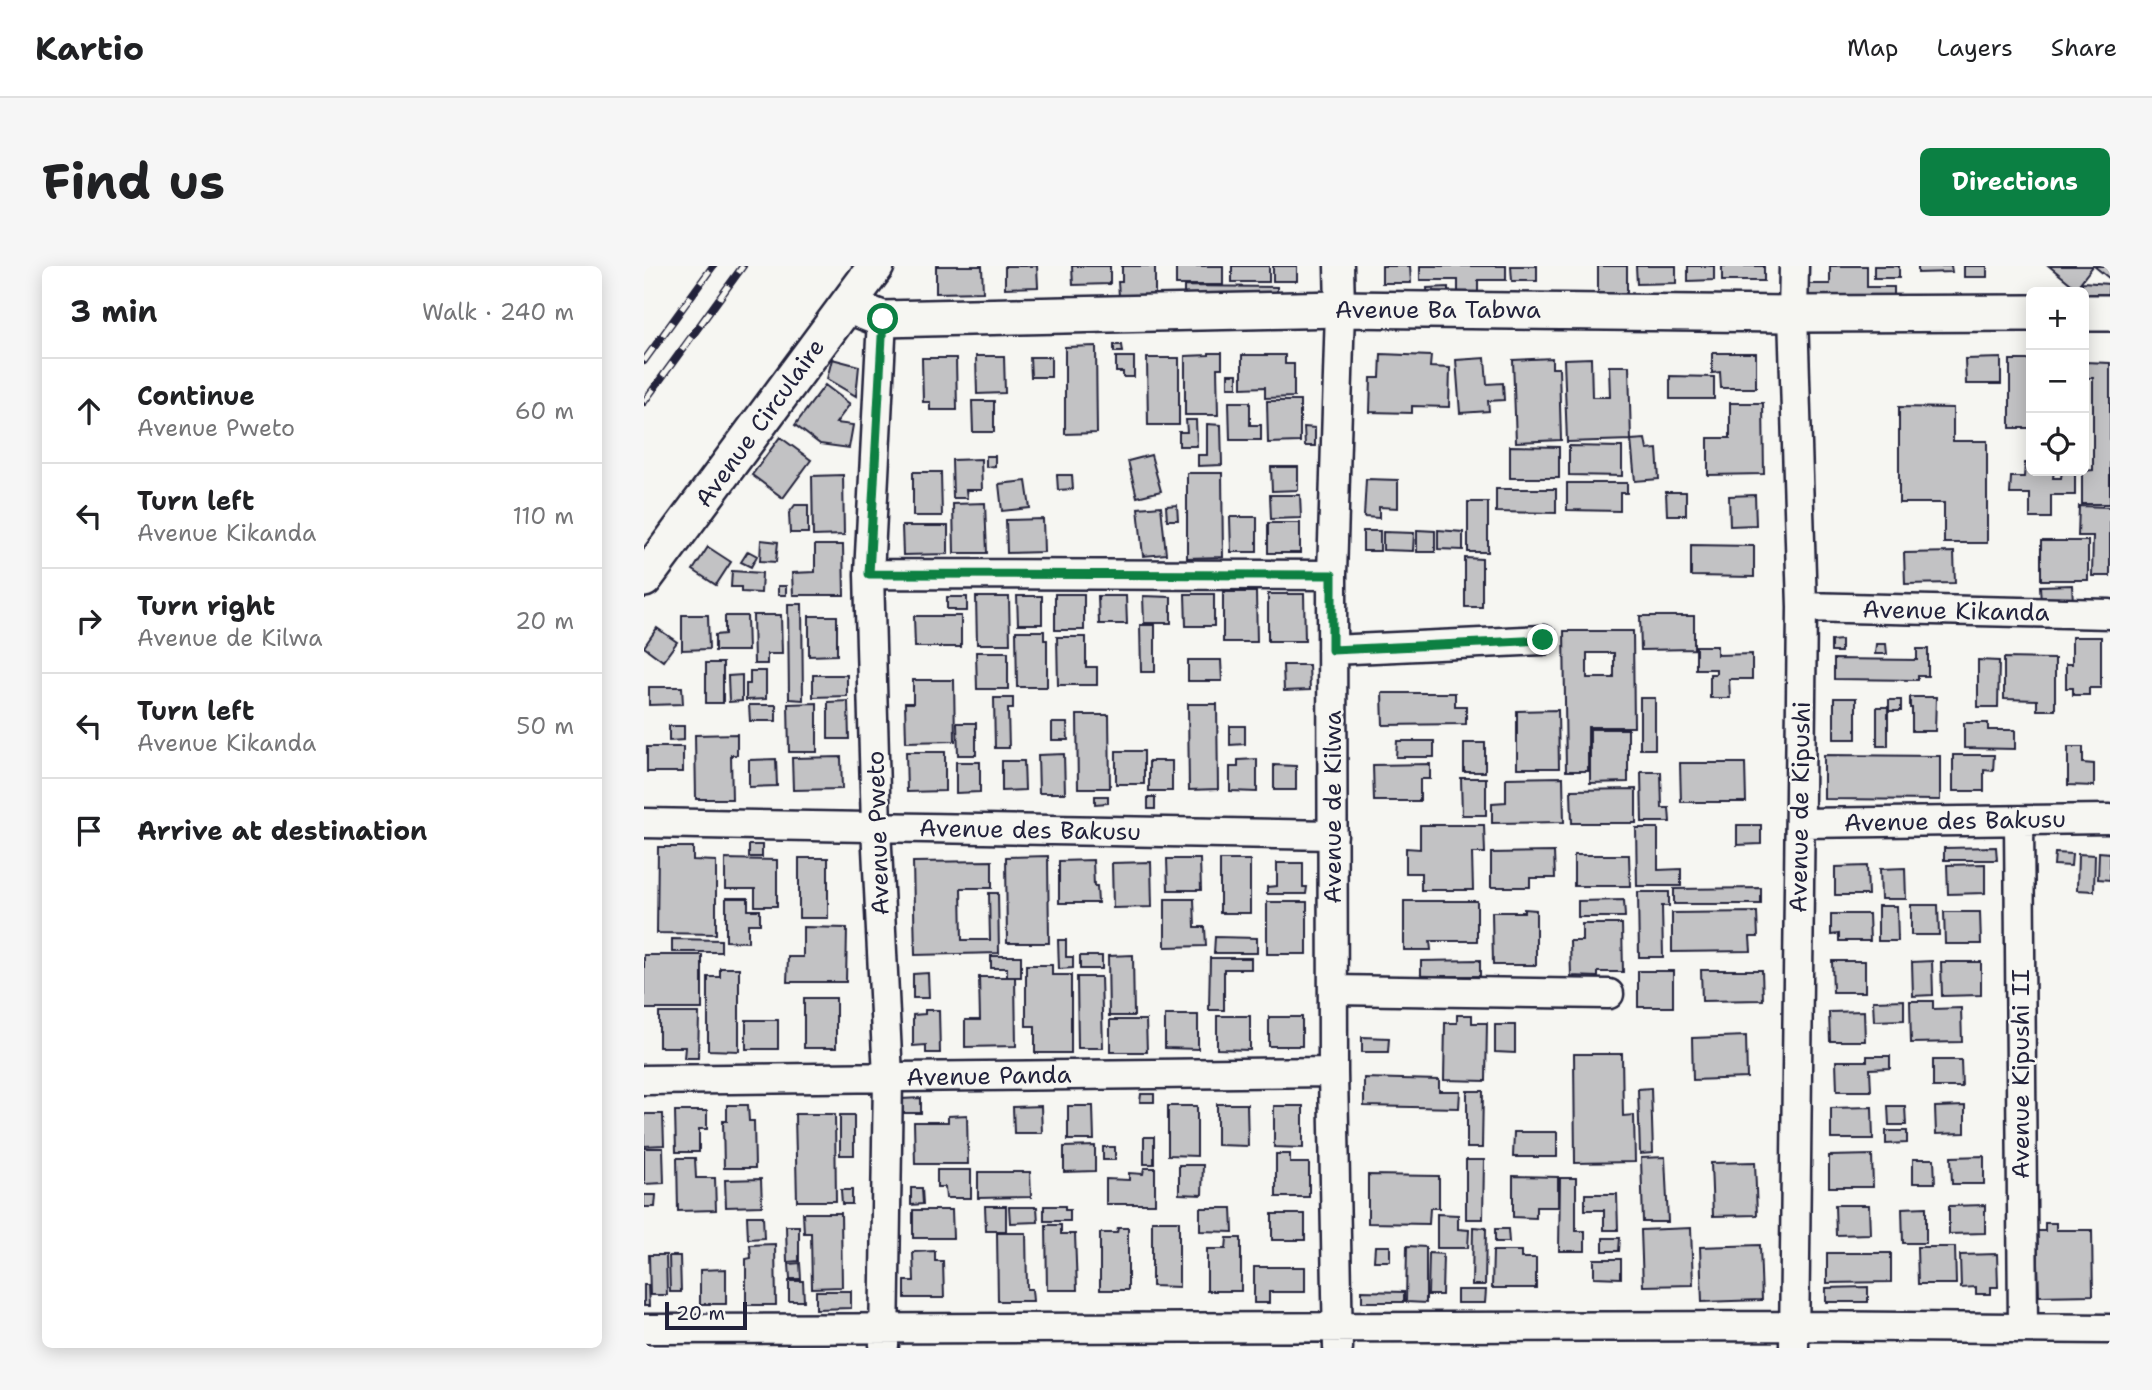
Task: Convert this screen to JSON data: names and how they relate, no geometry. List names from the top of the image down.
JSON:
{
  "streets": {
    "street": [
      "Avenue Ba Tabwa",
      "Avenue Circulaire",
      "Avenue Kikanda",
      "Avenue de Kilwa",
      "Avenue de Kipushi",
      "Avenue des Bakusu",
      "Avenue Pweto",
      "Avenue Kipushi II",
      "Avenue Panda"
    ]
  },
  "crossings": [
    ["Avenue Ba Tabwa", "Avenue Circulaire"],
    ["Avenue Ba Tabwa", "Avenue de Kilwa"],
    ["Avenue Ba Tabwa", "Avenue de Kipushi"],
    ["Avenue Ba Tabwa", "Avenue Pweto"],
    ["Avenue Kikanda", "Avenue de Kipushi"],
    ["Avenue de Kilwa", "Avenue des Bakusu"],
    ["Avenue de Kilwa", "Avenue Panda"],
    ["Avenue de Kipushi", "Avenue des Bakusu"],
    ["Avenue des Bakusu", "Avenue Pweto"],
    ["Avenue des Bakusu", "Avenue Kipushi II"],
    ["Avenue Pweto", "Avenue Panda"]
  ],
  "scale_bar": "20 m",
  "page": {
    "header": "Kartio",
    "nav": ["Map", "Layers", "Share"],
    "buttons": "Directions",
    "title": "Find us",
    "heading": ["3 min", "Walk · 240 m"],
    "map_buttons": ["+", "−"],
    "list": [
      ["Continue", "Avenue Pweto", "60 m"],
      ["Turn left", "Avenue Kikanda", "110 m"],
      ["Turn right", "Avenue de Kilwa", "20 m"],
      ["Turn left", "Avenue Kikanda", "50 m"],
      "Arrive at destination"
    ],
    "scale": "20 m"
  }
}
